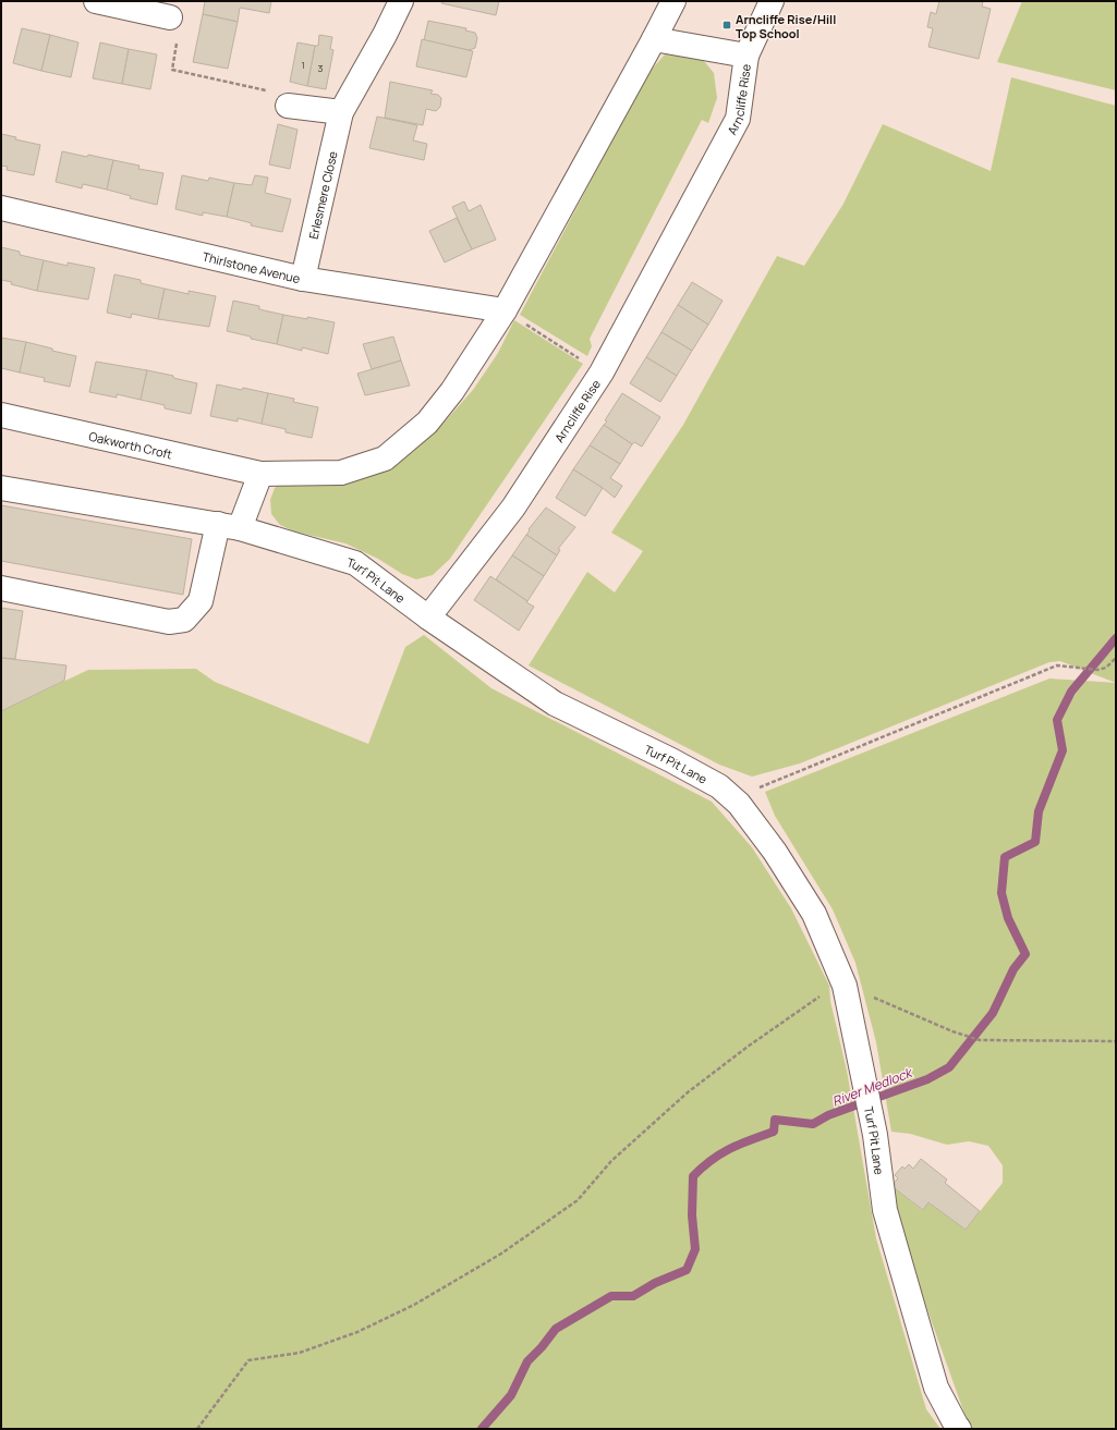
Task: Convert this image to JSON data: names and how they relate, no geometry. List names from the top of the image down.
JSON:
{
  "streets": {
    "street": [
      "Arncliffe Rise",
      "Erlesmere Close",
      "Thirlstone Avenue",
      "Oakworth Croft",
      "Turf Pit Lane"
    ]
  },
  "crossings": [
    ["Arncliffe Rise", "Turf Pit Lane"],
    ["Erlesmere Close", "Thirlstone Avenue"],
    ["Thirlstone Avenue", "Oakworth Croft"]
  ],
  "water": ["River Medlock"],
  "places": {
    "transit": ["Arncliffe Rise/Hill Top School"]
  },
  "house_numbers": ["1", "3"]
}
